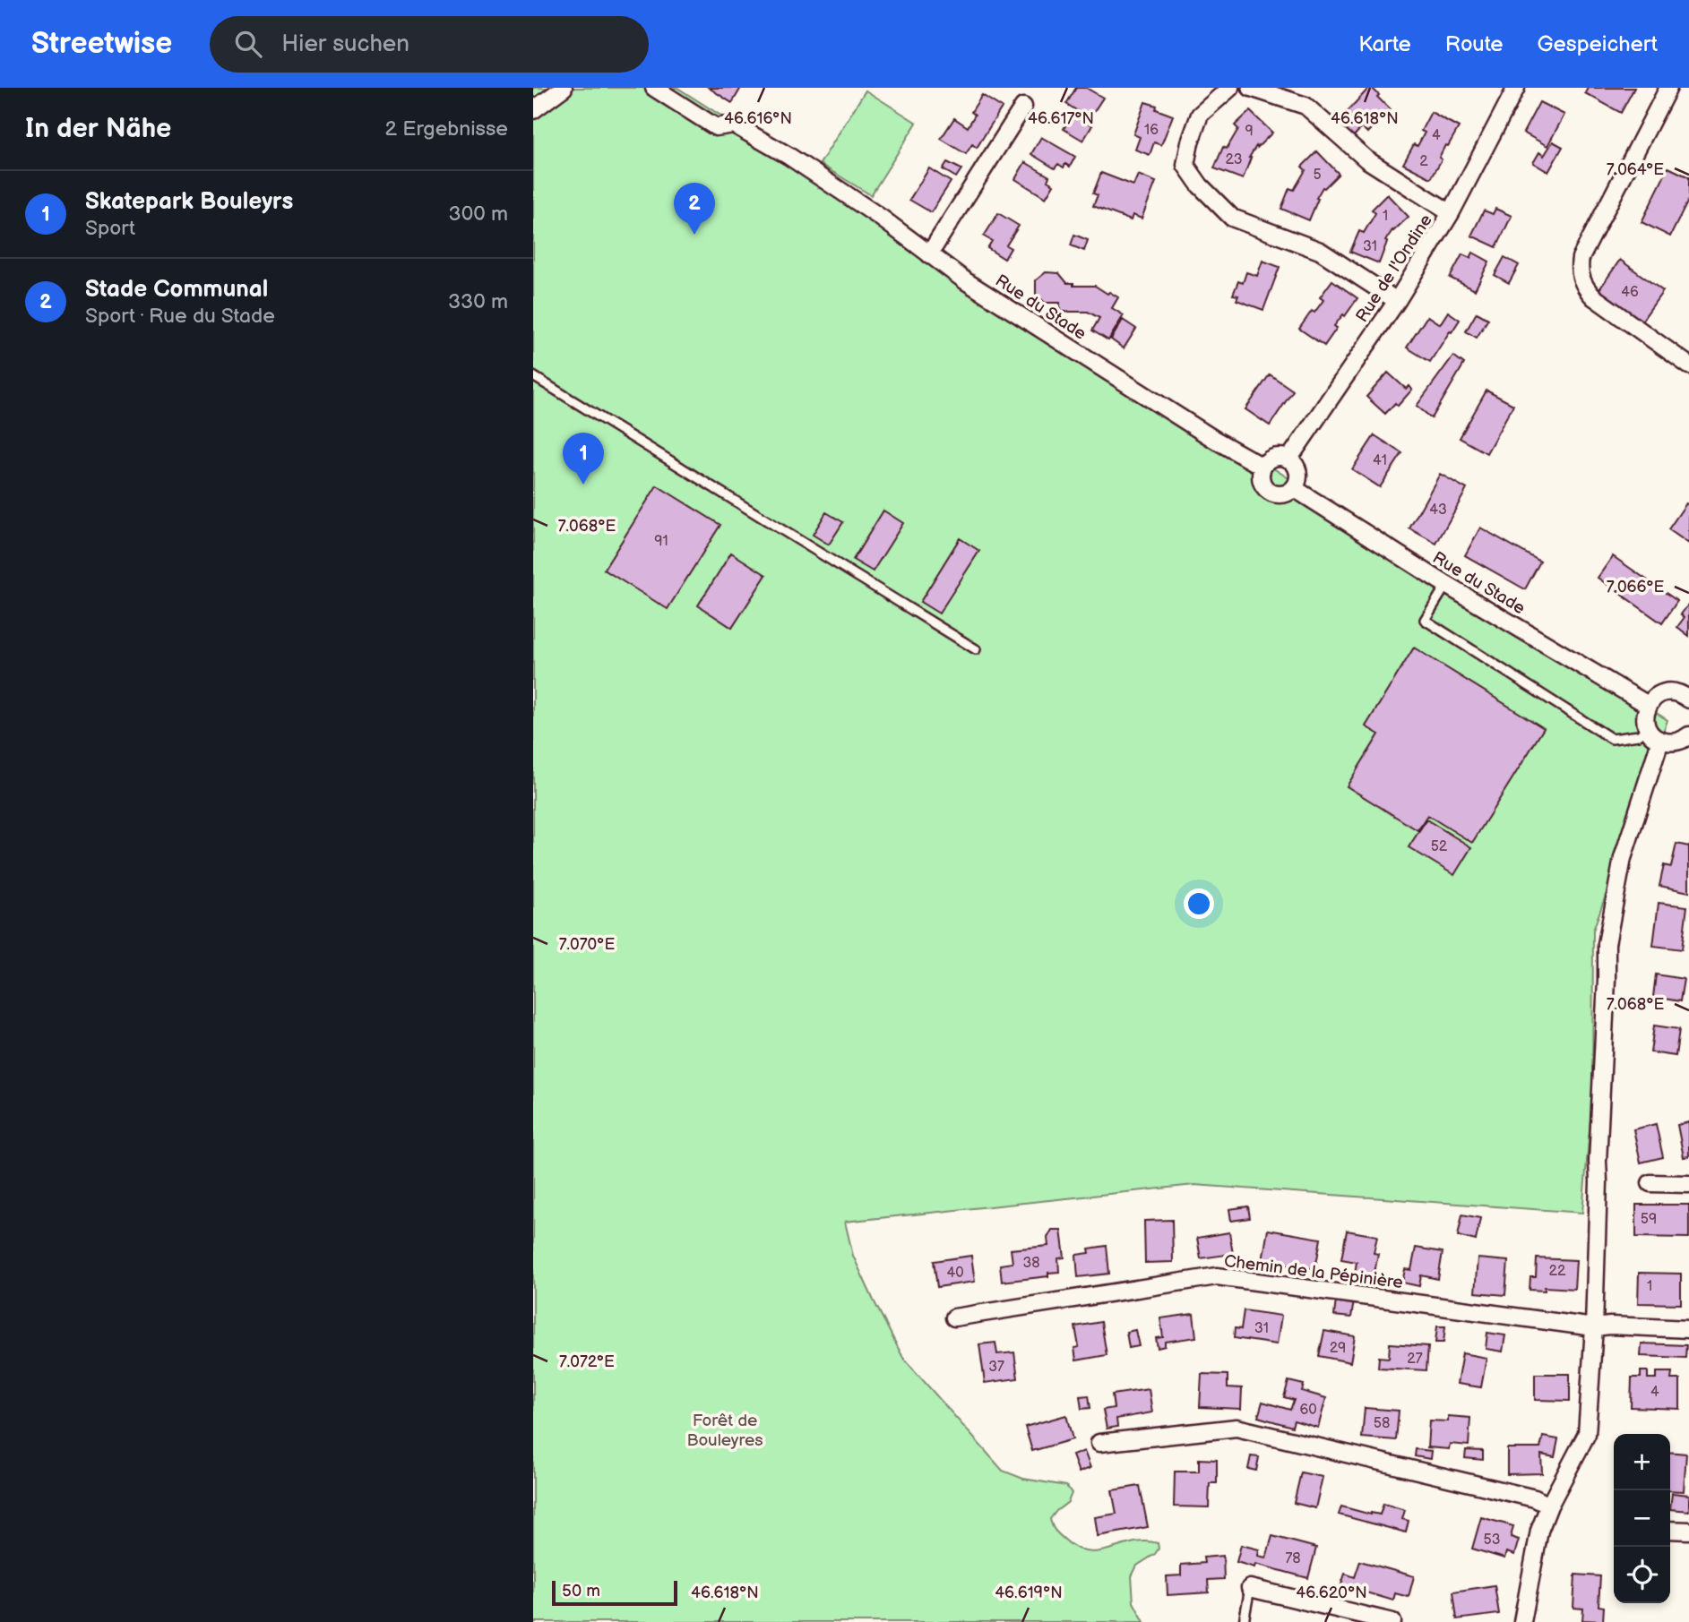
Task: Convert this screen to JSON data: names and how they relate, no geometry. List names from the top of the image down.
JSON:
{
  "streets": {
    "street": ["Rue de l'Ondine", "Rue du Stade", "Chemin de la Pépinière"]
  },
  "crossings": [
    ["Rue de l'Ondine", "Rue du Stade"]
  ],
  "parks": ["Forêt de Bouleyres"],
  "house_numbers": [
    "16",
    "9",
    "4",
    "23",
    "2",
    "5",
    "1",
    "31",
    "46",
    "41",
    "43",
    "91",
    "52",
    "59",
    "38",
    "22",
    "40",
    "1",
    "31",
    "29",
    "27",
    "37",
    "4",
    "60",
    "58",
    "53",
    "78"
  ],
  "scale_bar": "50 m",
  "page": {
    "header": "Streetwise",
    "search": "Hier suchen",
    "nav": ["Karte", "Route", "Gespeichert"],
    "heading": ["In der Nähe", "2 Ergebnisse"],
    "list": [
      {
        "mark": "1",
        "name": "Skatepark Bouleyrs",
        "note": "Sport",
        "value": "300 m"
      },
      {
        "mark": "2",
        "name": "Stade Communal",
        "note": "Sport · Rue du Stade",
        "value": "330 m"
      }
    ],
    "pins": ["2", "1"],
    "map_buttons": ["+", "−"],
    "scale": "50 m"
  },
  "coordinates": [
    "46.616°N",
    "46.617°N",
    "46.618°N",
    "7.064°E",
    "7.068°E",
    "7.066°E",
    "7.070°E",
    "7.072°E",
    "46.619°N",
    "46.620°N"
  ]
}
